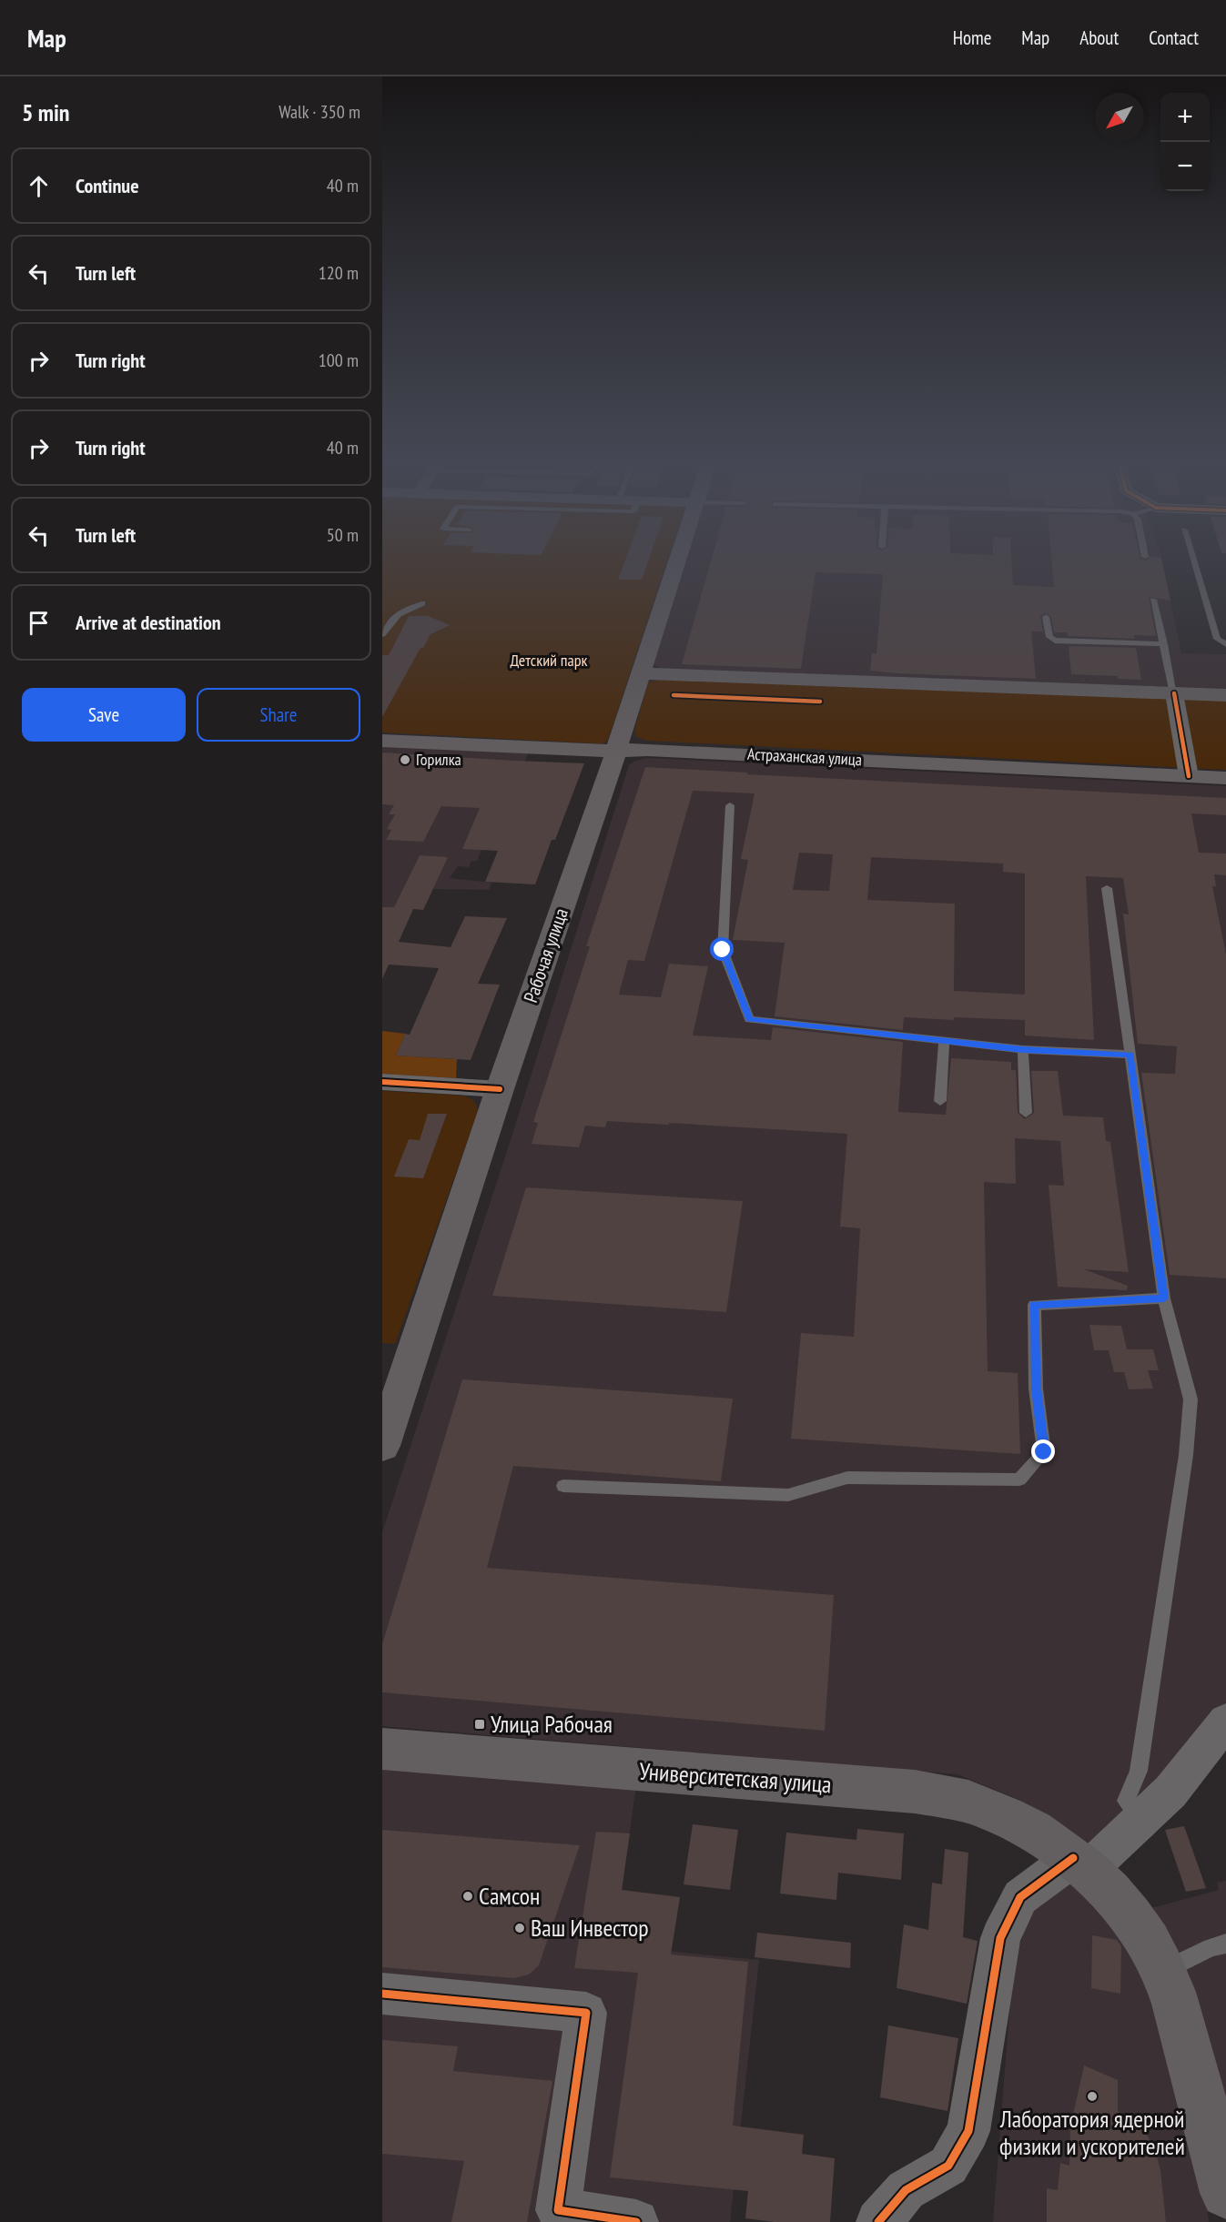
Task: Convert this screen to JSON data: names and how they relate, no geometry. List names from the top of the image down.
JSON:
{
  "streets": {
    "main road": ["Астраханская улица", "Рабочая улица", "Университетская улица"]
  },
  "crossings": [
    ["Астраханская улица", "Рабочая улица"]
  ],
  "parks": ["Детский парк"],
  "places": {
    "other": [
      "Горилка",
      "Самсон",
      "Ваш Инвестор",
      "Лаборатория ядерной физики и ускорителей"
    ],
    "transit": ["Улица Рабочая"]
  },
  "north": "bottom left",
  "page": {
    "header": "Map",
    "nav": [
      "Home",
      "Map",
      "About",
      "Contact"
    ],
    "heading": ["5 min", "Walk · 350 m"],
    "map_buttons": ["+", "−"],
    "list": [
      ["Continue", "40 m"],
      ["Turn left", "120 m"],
      ["Turn right", "100 m"],
      ["Turn right", "40 m"],
      ["Turn left", "50 m"],
      "Arrive at destination"
    ],
    "buttons": ["Save", "Share"]
  }
}
